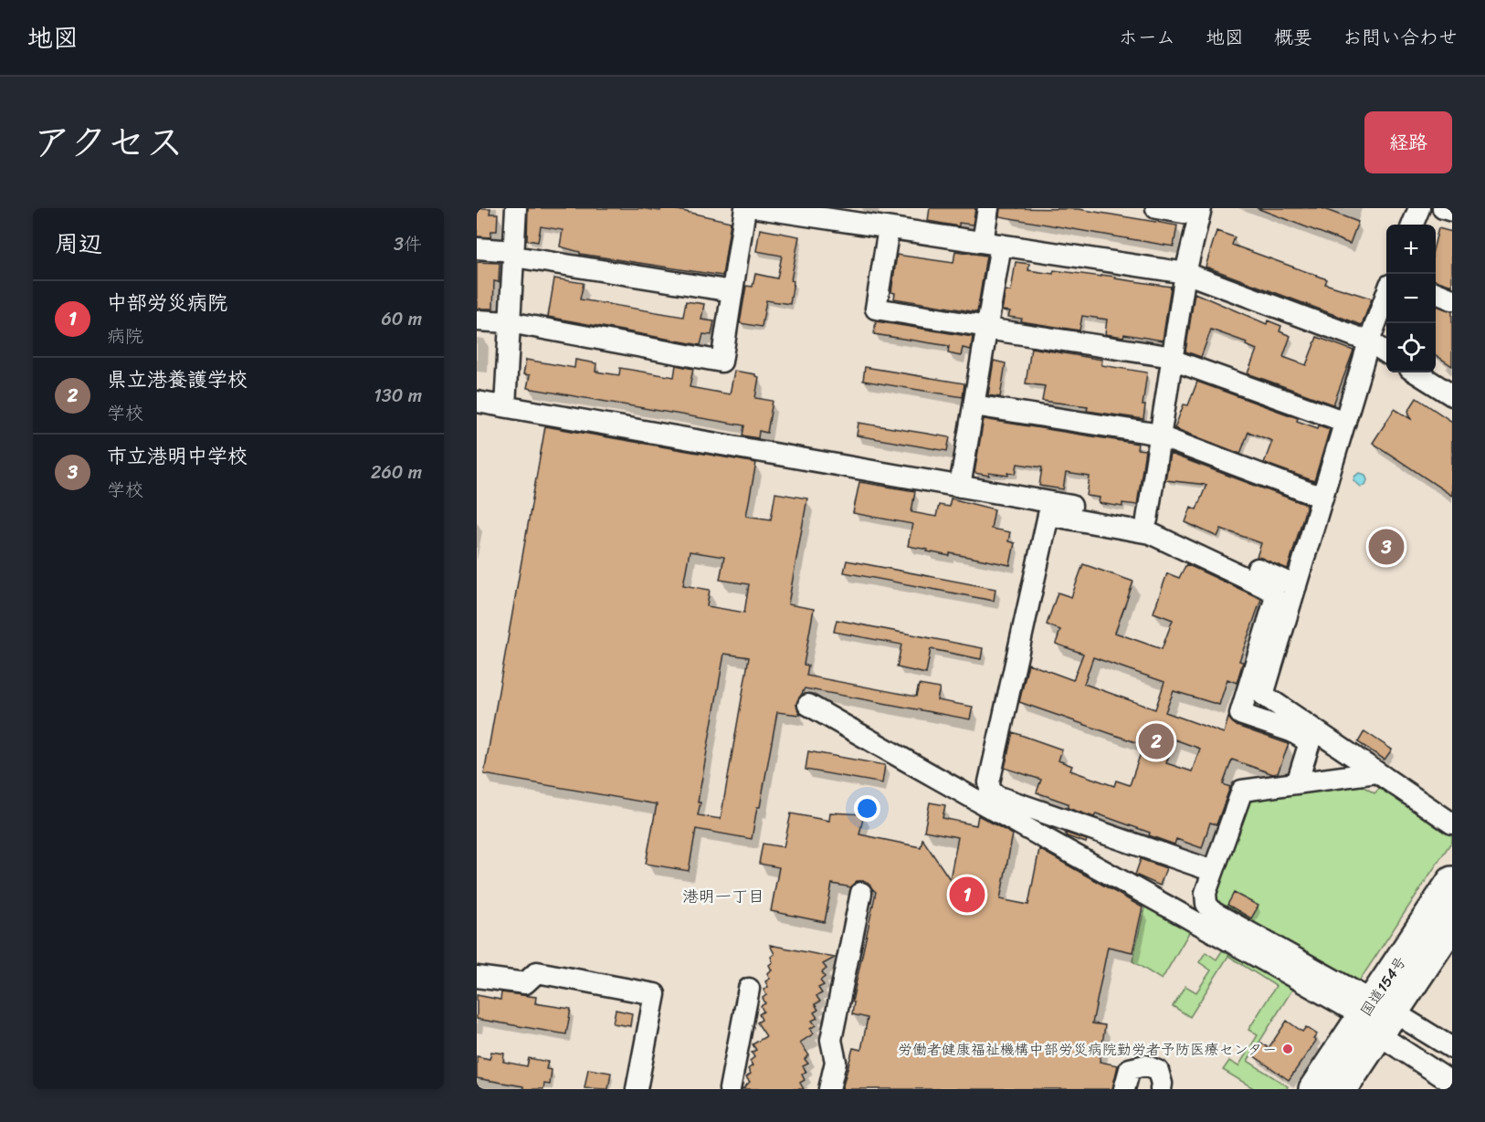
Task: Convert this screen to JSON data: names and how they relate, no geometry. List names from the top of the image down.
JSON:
{
  "streets": {
    "highway": ["国道154号"]
  },
  "districts": ["港明一丁目"],
  "places": ["労働者健康福祉機構中部労災病院勤労者予防医療センター"],
  "page": {
    "header": "地図",
    "nav": [
      "ホーム",
      "地図",
      "概要",
      "お問い合わせ"
    ],
    "title": "アクセス",
    "buttons": "経路",
    "heading": ["周辺", "3件"],
    "map_buttons": ["+", "−"],
    "list": [
      {
        "mark": "1",
        "name": "中部労災病院",
        "note": "病院",
        "value": "60 m"
      },
      {
        "mark": "2",
        "name": "県立港養護学校",
        "note": "学校",
        "value": "130 m"
      },
      {
        "mark": "3",
        "name": "市立港明中学校",
        "note": "学校",
        "value": "260 m"
      }
    ],
    "pins": ["3", "2", "1"]
  }
}
